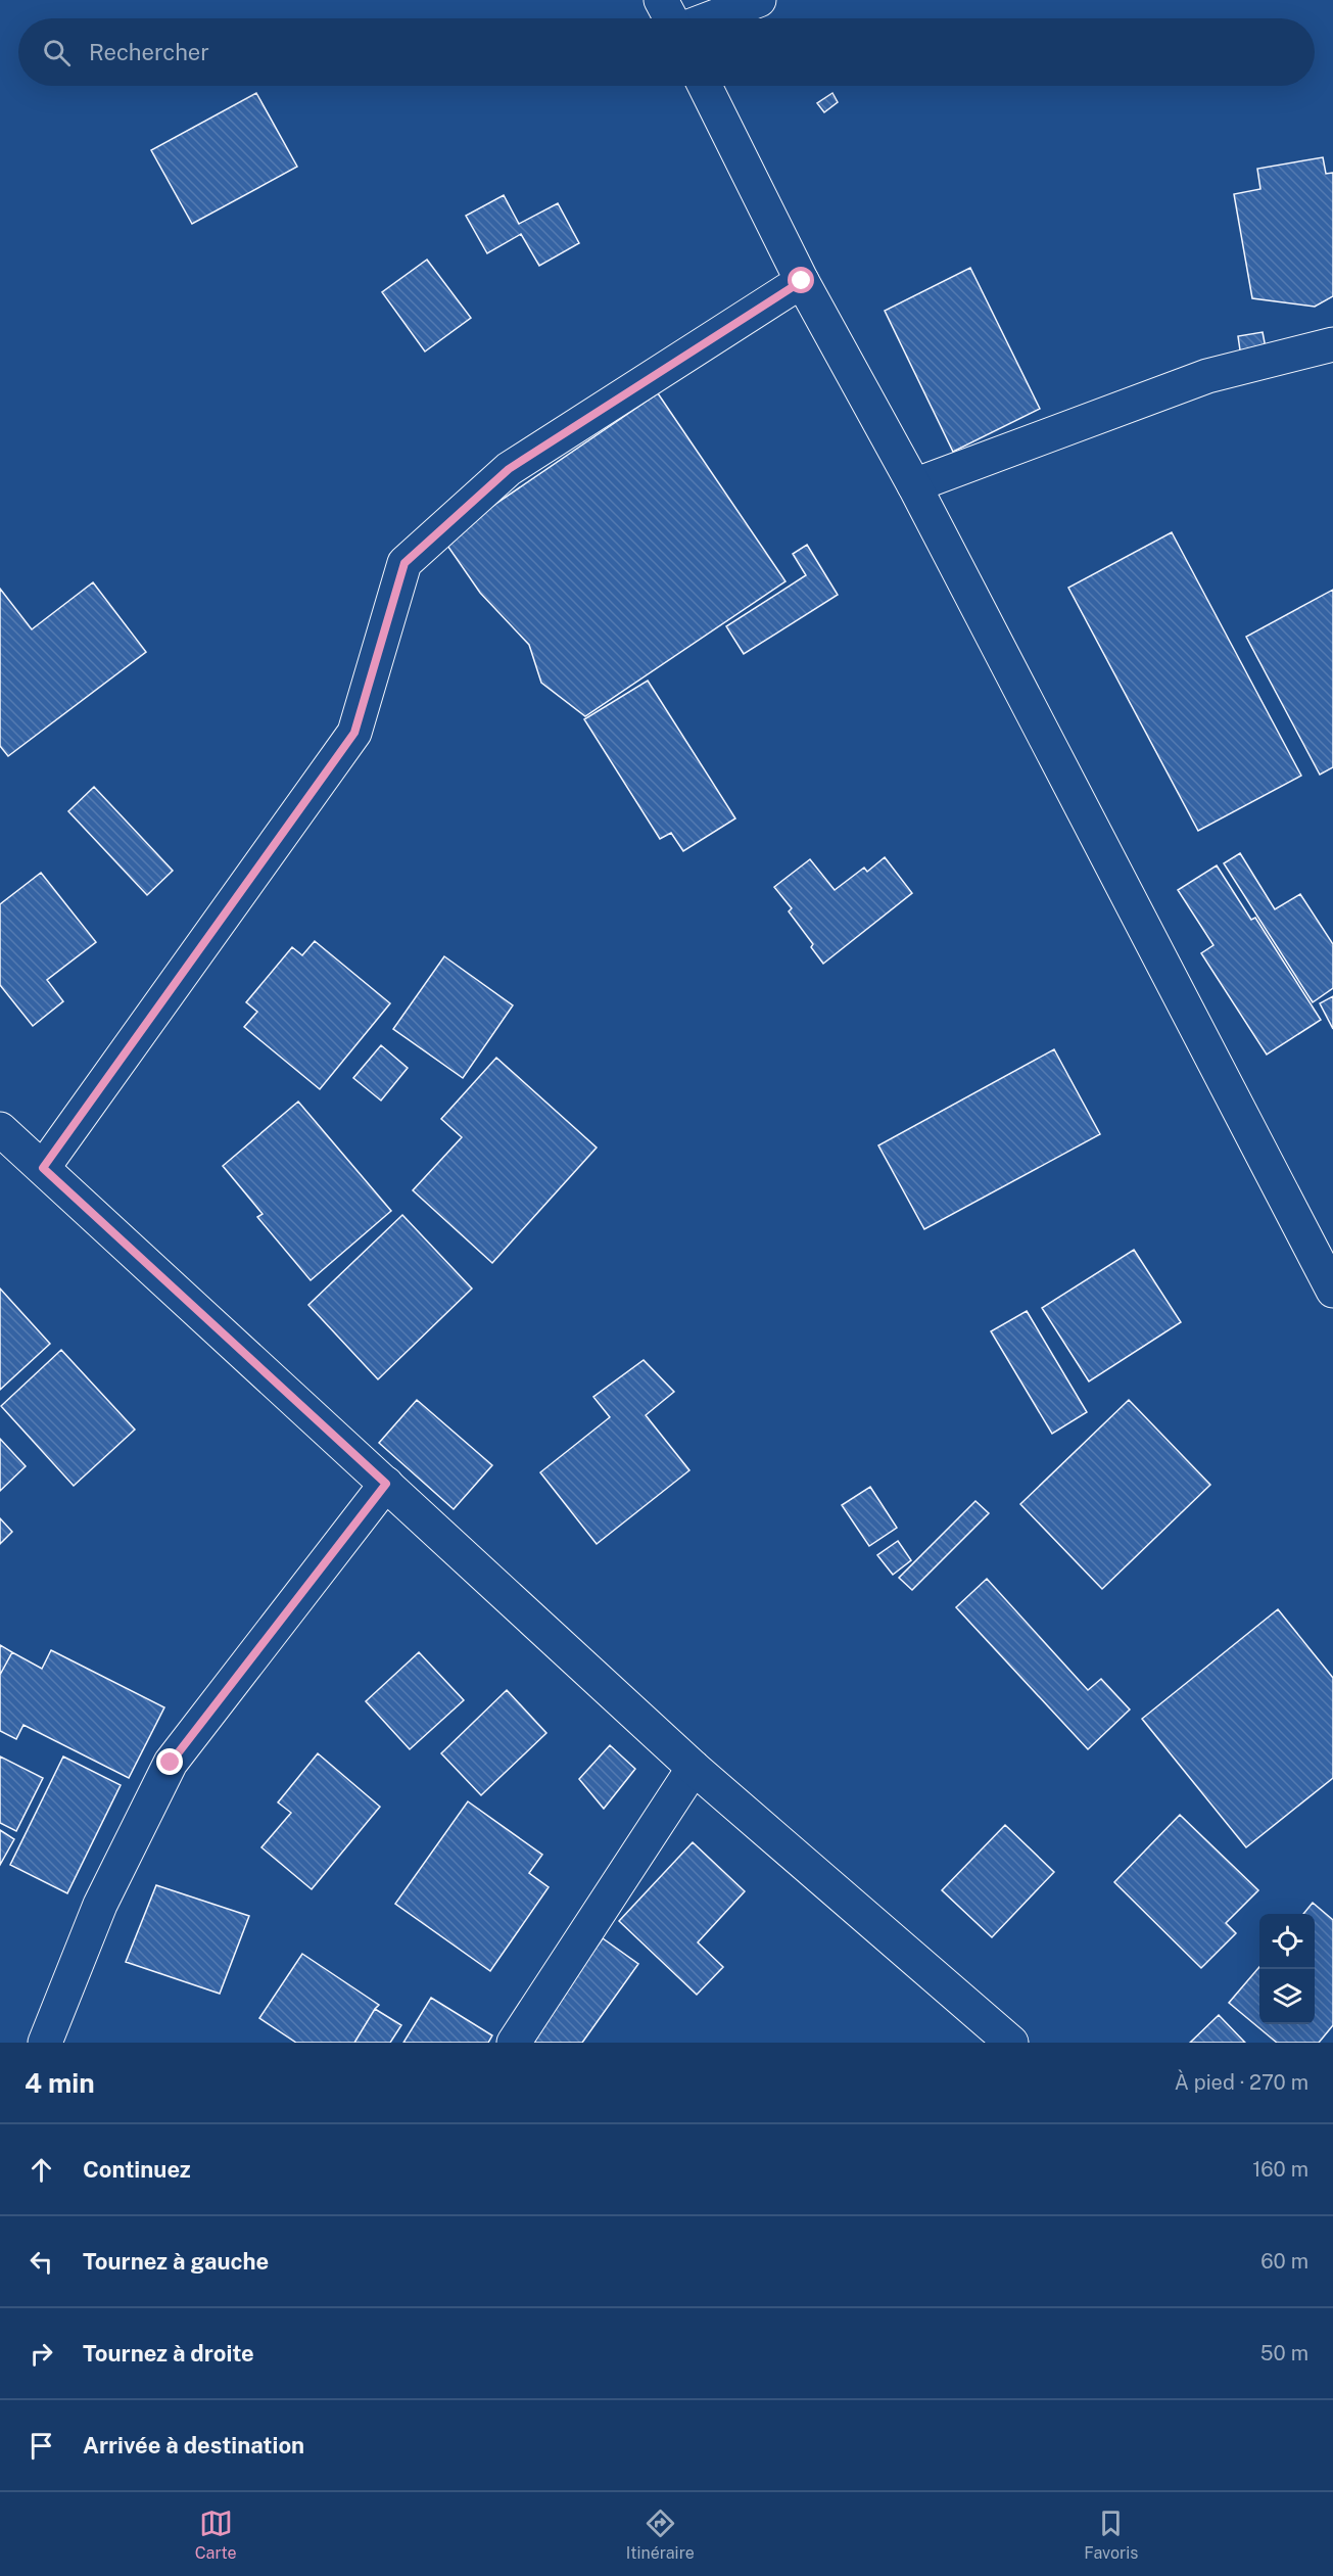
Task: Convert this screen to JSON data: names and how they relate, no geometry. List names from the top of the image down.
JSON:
{
  "page": {
    "search": "Rechercher",
    "heading": ["4 min", "À pied · 270 m"],
    "list": [
      ["Continuez", "160 m"],
      ["Tournez à gauche", "60 m"],
      ["Tournez à droite", "50 m"],
      "Arrivée à destination"
    ],
    "nav": ["Carte", "Itinéraire", "Favoris"]
  }
}
